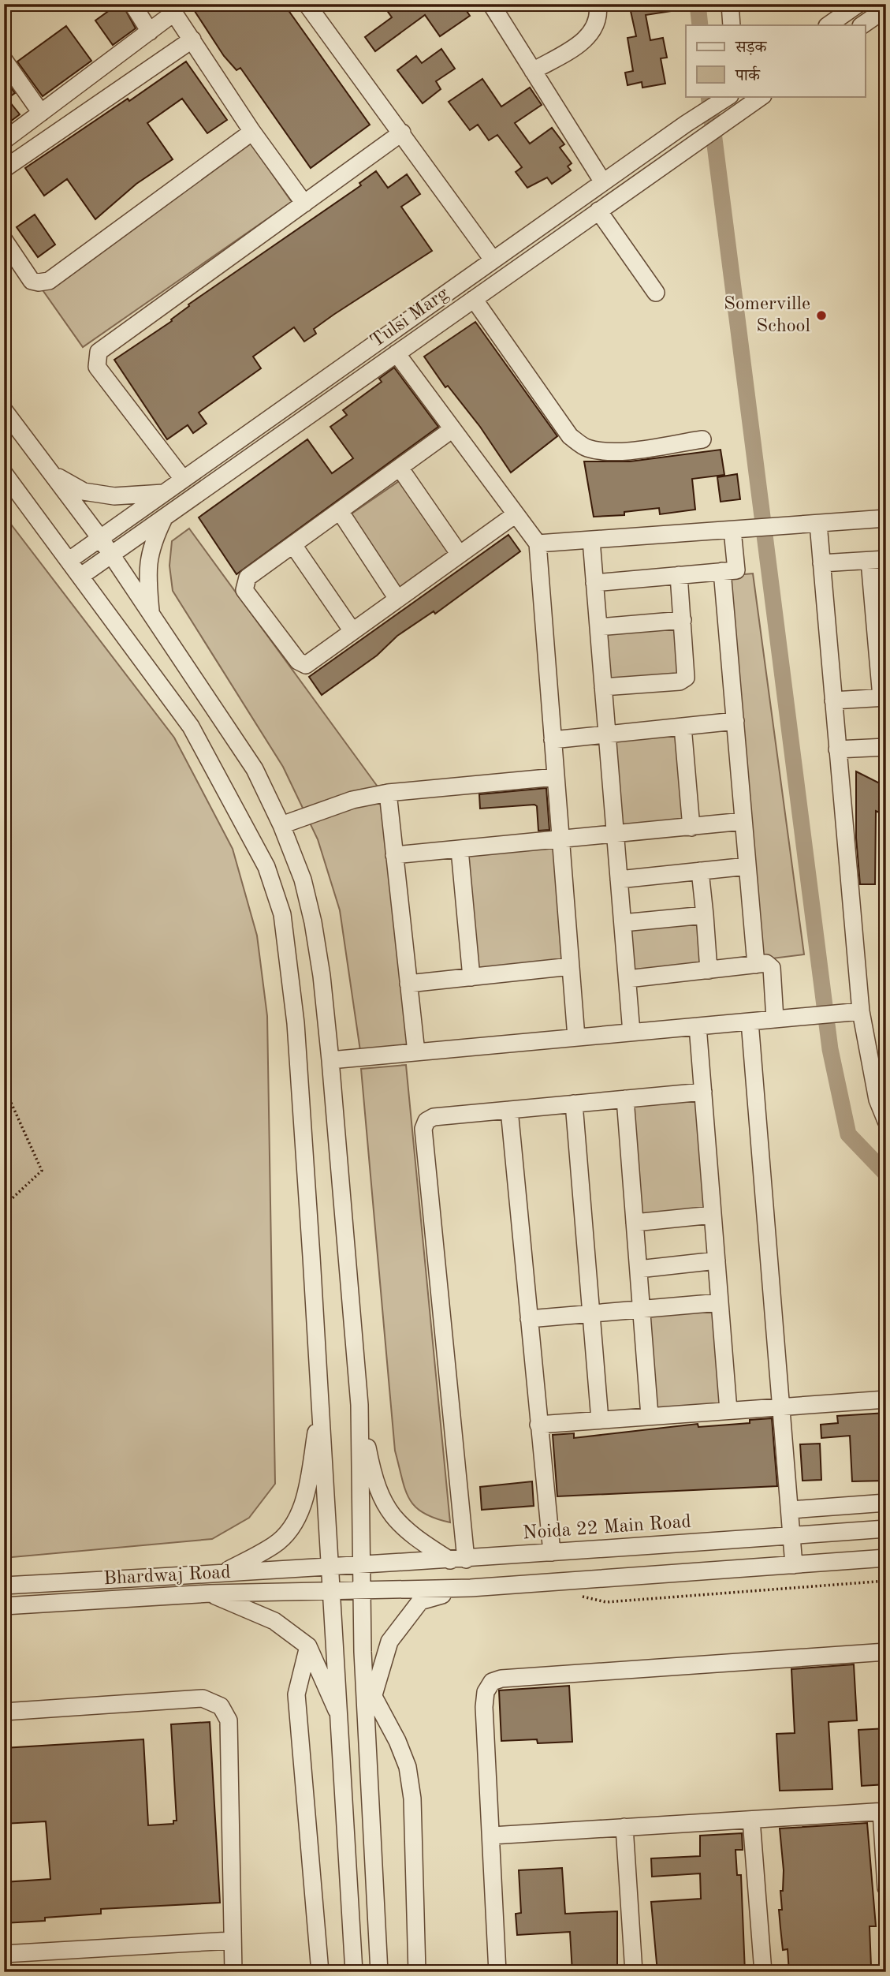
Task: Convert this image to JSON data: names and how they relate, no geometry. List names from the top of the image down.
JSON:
{
  "streets": {
    "street": ["Tulsi Marg", "Noida 22 Main Road", "Bhardwaj Road"]
  },
  "crossings": [
    ["Noida 22 Main Road", "Bhardwaj Road"]
  ],
  "places": ["Somerville School"],
  "legend": ["सड़क", "पार्क"]
}
